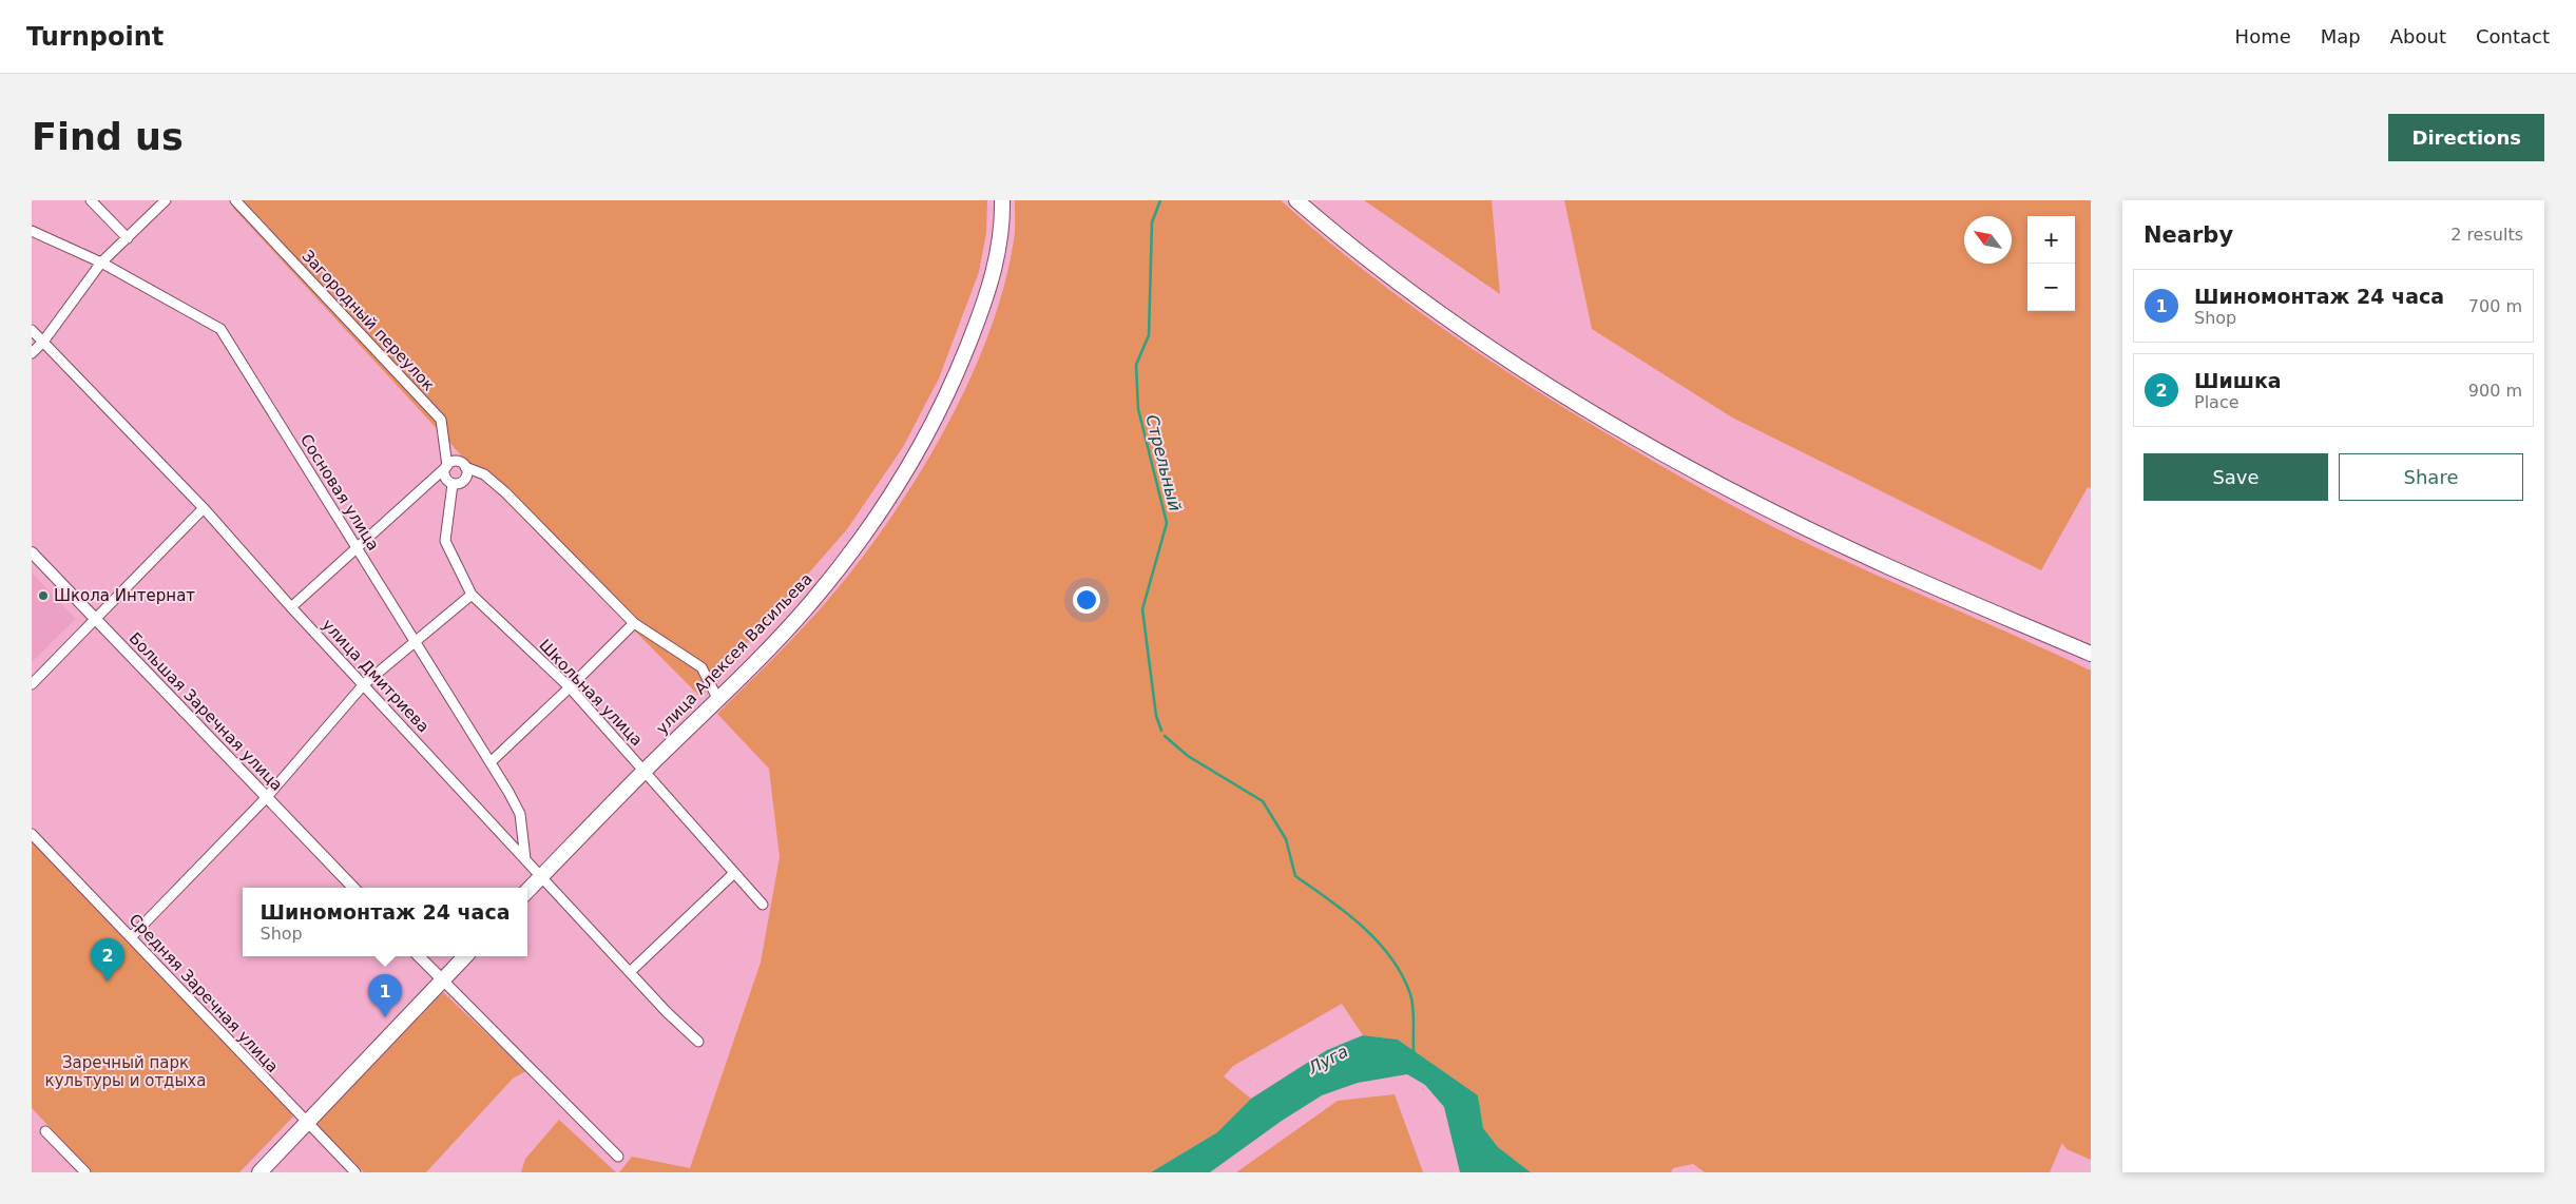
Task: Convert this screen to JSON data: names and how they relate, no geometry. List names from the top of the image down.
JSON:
{
  "streets": {
    "main road": ["улица Алексея Васильева"],
    "street": [
      "Загородный переулок",
      "Сосновая улица",
      "улица Дмитриева",
      "Школьная улица",
      "Большая Заречная улица",
      "Средняя Заречная улица"
    ]
  },
  "crossings": [
    ["Загородный переулок", "Школьная улица"],
    ["Сосновая улица", "улица Дмитриева"],
    ["улица Алексея Васильева", "улица Дмитриева"],
    ["улица Алексея Васильева", "Школьная улица"]
  ],
  "water": ["Стрельный", "Луга"],
  "parks": ["Заречный парк культуры и отдыха"],
  "places": ["Школа Интернат"],
  "north": "top left",
  "page": {
    "header": "Turnpoint",
    "nav": [
      "Home",
      "Map",
      "About",
      "Contact"
    ],
    "buttons": [
      "Directions",
      ["Save", "Share"]
    ],
    "title": "Find us",
    "heading": ["Nearby", "2 results"],
    "map_buttons": ["+", "−"],
    "list": [
      {
        "mark": "1",
        "name": "Шиномонтаж 24 часа",
        "note": "Shop",
        "value": "700 m"
      },
      {
        "mark": "2",
        "name": "Шишка",
        "note": "Place",
        "value": "900 m"
      }
    ],
    "popup": ["Шиномонтаж 24 часа", "Shop"],
    "pins": ["2", "1"]
  }
}
